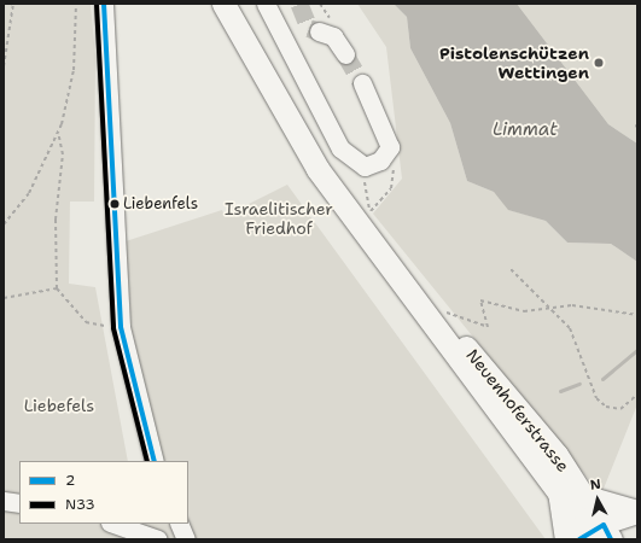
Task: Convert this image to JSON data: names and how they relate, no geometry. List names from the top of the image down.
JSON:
{
  "streets": {
    "main road": ["Neuenhoferstrasse"]
  },
  "water": ["Limmat"],
  "parks": ["Israelitischer Friedhof", "Liebefels"],
  "places": ["Pistolenschützen Wettingen", "Liebenfels"],
  "lines": ["transit line 2", "transit line N33"],
  "legend": ["2", "N33"],
  "north": "top"
}
